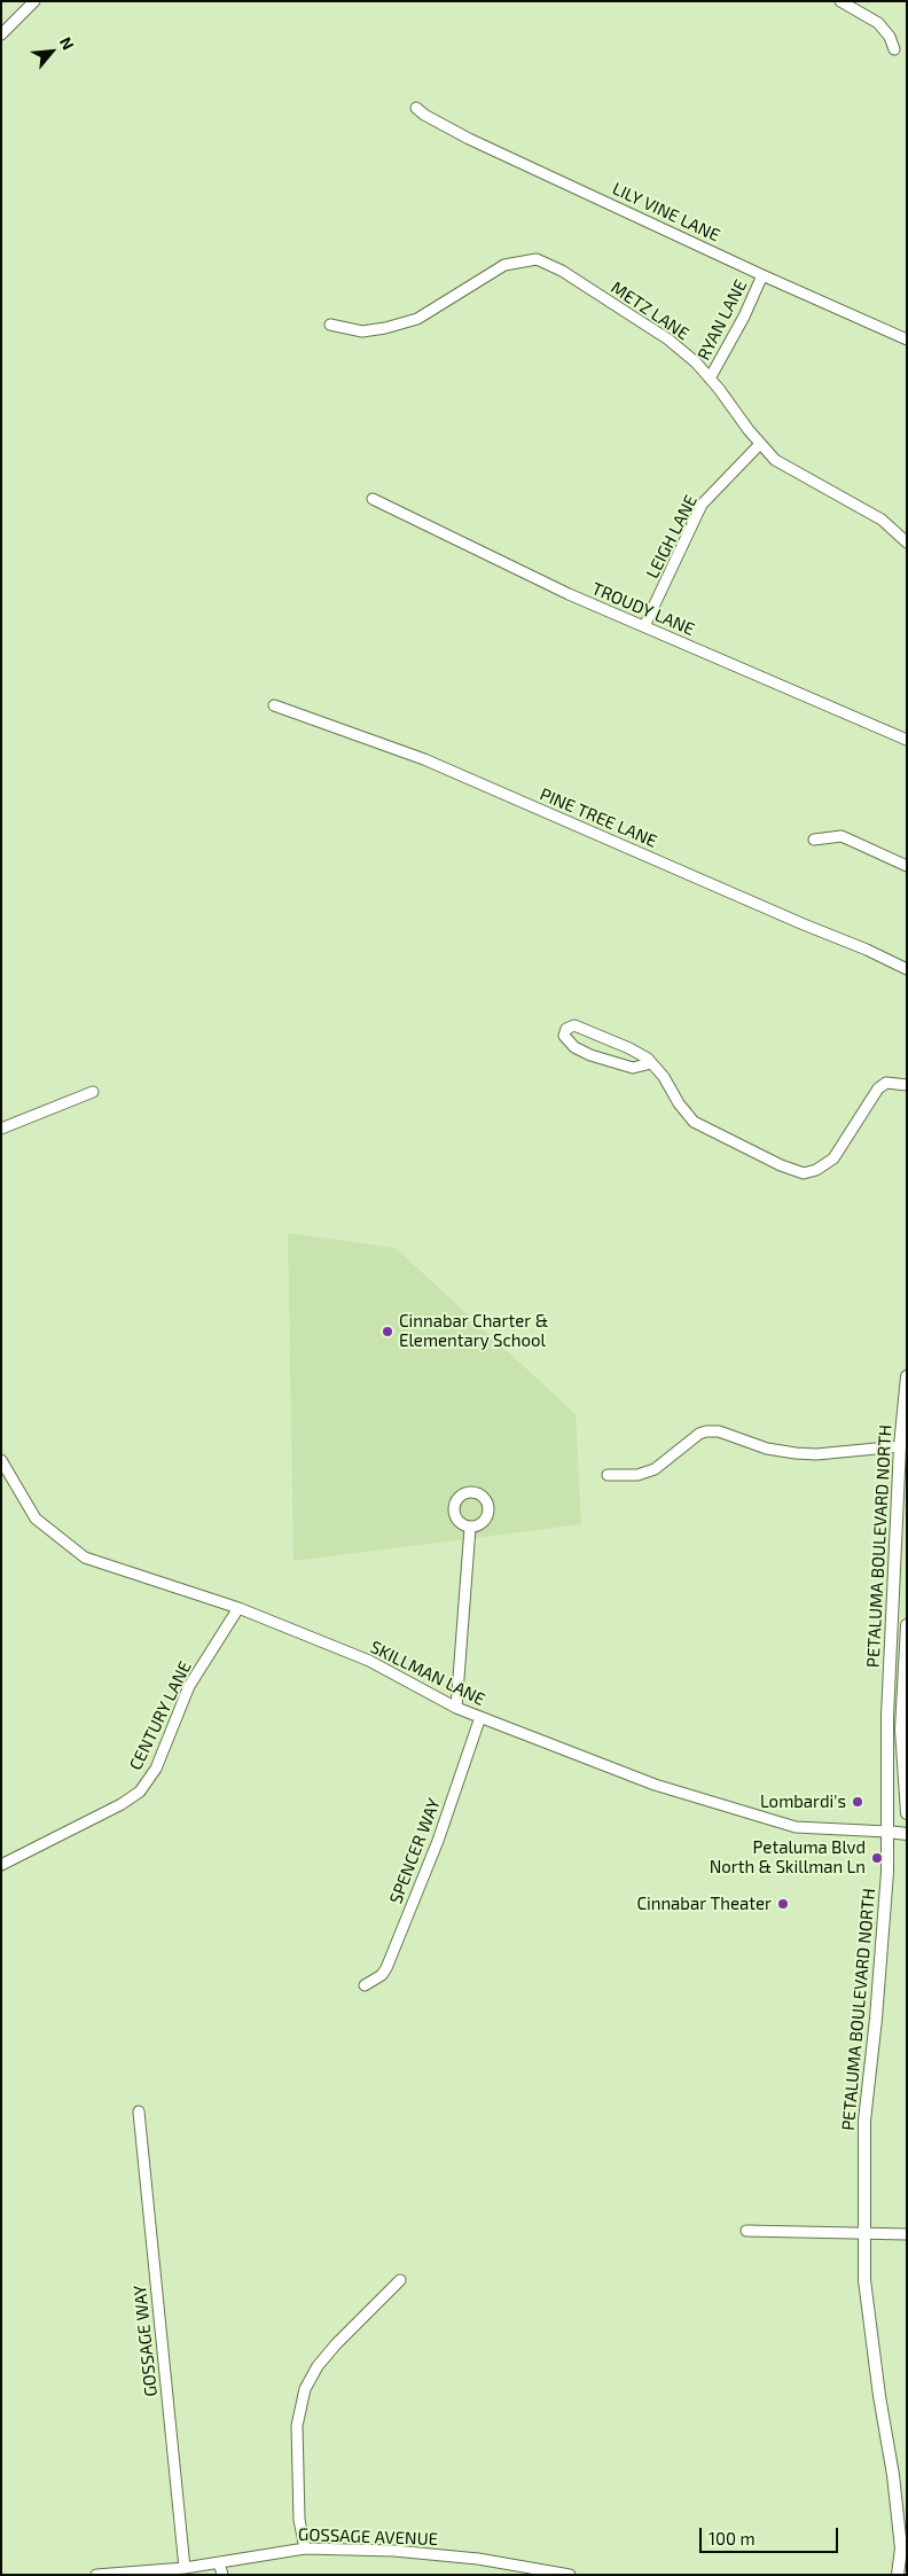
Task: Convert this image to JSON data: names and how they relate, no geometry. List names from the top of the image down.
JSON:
{
  "streets": {
    "main road": ["PETALUMA BOULEVARD NORTH"],
    "street": [
      "LILY VINE LANE",
      "METZ LANE",
      "RYAN LANE",
      "LEIGH LANE",
      "TROUDY LANE",
      "PINE TREE LANE",
      "SKILLMAN LANE",
      "CENTURY LANE",
      "SPENCER WAY",
      "GOSSAGE WAY",
      "GOSSAGE AVENUE"
    ]
  },
  "crossings": [
    ["LILY VINE LANE", "RYAN LANE"],
    ["METZ LANE", "RYAN LANE"],
    ["METZ LANE", "LEIGH LANE"],
    ["LEIGH LANE", "TROUDY LANE"],
    ["PETALUMA BOULEVARD NORTH", "SKILLMAN LANE"],
    ["SKILLMAN LANE", "CENTURY LANE"],
    ["SKILLMAN LANE", "SPENCER WAY"],
    ["GOSSAGE WAY", "GOSSAGE AVENUE"]
  ],
  "places": [
    "Cinnabar Charter & Elementary School",
    "Lombardi's",
    "Petaluma Blvd North & Skillman Ln",
    "Cinnabar Theater"
  ],
  "scale_bar": "100 m",
  "north": "top right"
}
